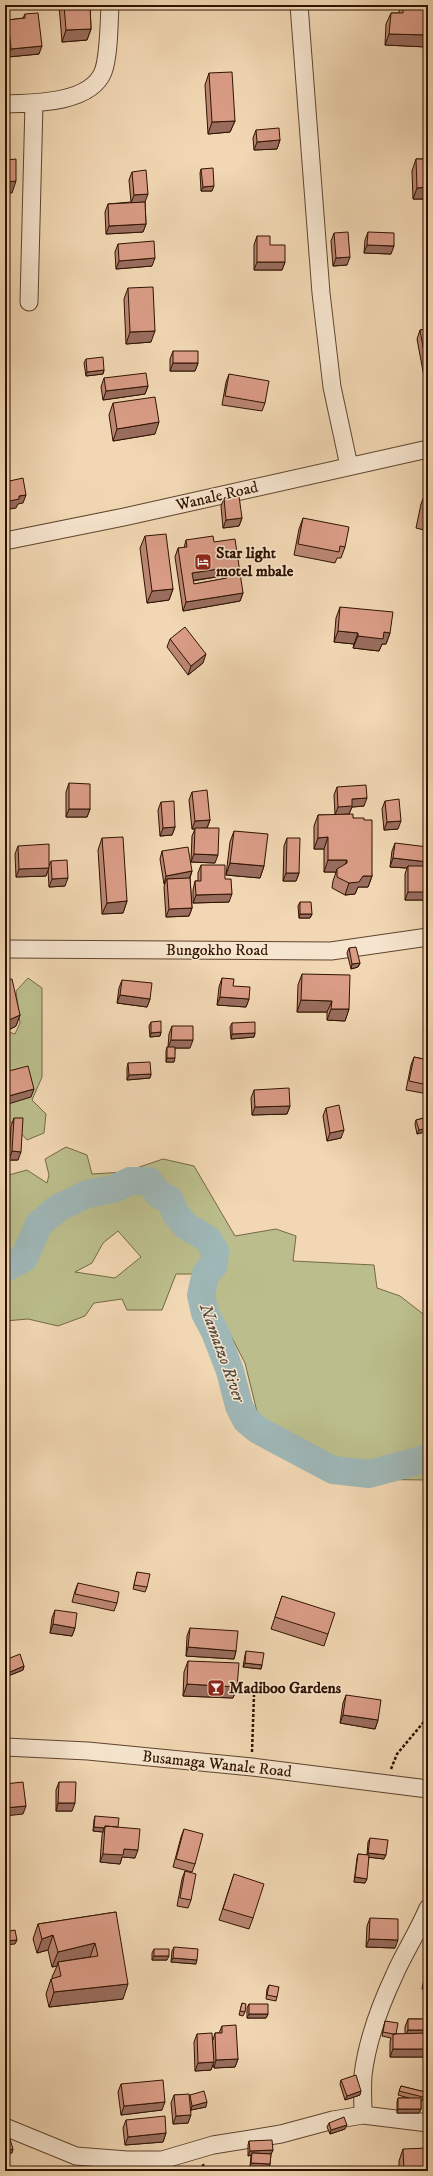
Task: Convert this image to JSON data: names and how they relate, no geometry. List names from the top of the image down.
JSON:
{
  "streets": {
    "street": ["Wanale Road", "Bungokho Road", "Busamaga Wanale Road"]
  },
  "water": ["Namatzo River"],
  "places": {
    "hotel": ["Star light motel mbale"],
    "bar": ["Madiboo Gardens"]
  }
}
